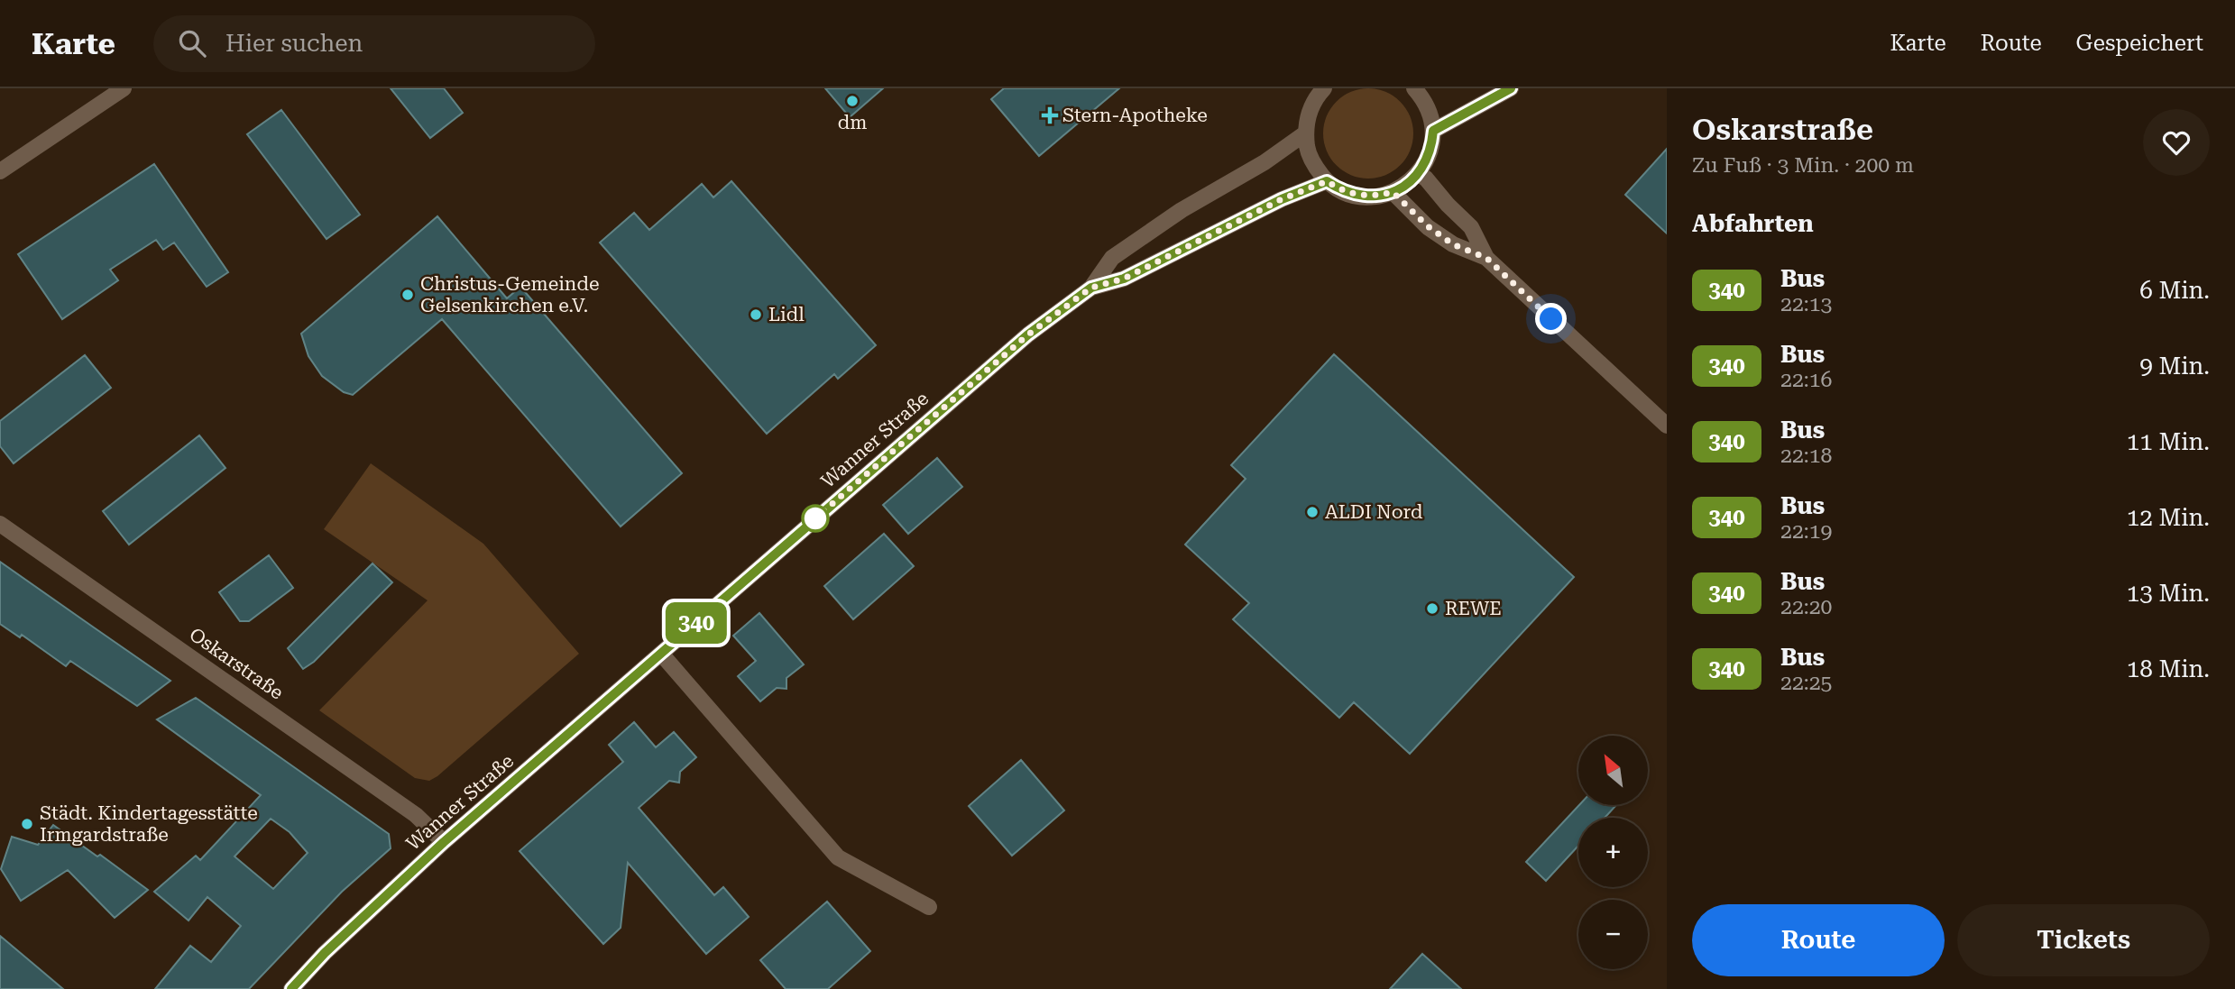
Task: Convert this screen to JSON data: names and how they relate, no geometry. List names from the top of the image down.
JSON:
{
  "streets": {
    "street": ["Wanner Straße", "Oskarstraße"]
  },
  "crossings": [
    ["Wanner Straße", "Oskarstraße"]
  ],
  "places": {
    "other": [
      "dm",
      "Christus-Gemeinde Gelsenkirchen e.V.",
      "Lidl",
      "ALDI Nord",
      "REWE",
      "Städt. Kindertagesstätte Irmgardstraße"
    ],
    "health": ["Stern-Apotheke"]
  },
  "lines": ["bus line 340"],
  "north": "top left",
  "page": {
    "header": "Karte",
    "search": "Hier suchen",
    "nav": ["Karte", "Route", "Gespeichert"],
    "on_map": "340",
    "heading": [
      ["Oskarstraße", "Zu Fuß · 3 Min. · 200 m"],
      "Abfahrten"
    ],
    "list": [
      {
        "mark": "340",
        "name": "Bus",
        "note": "22:13",
        "value": "6 Min."
      },
      {
        "mark": "340",
        "name": "Bus",
        "note": "22:16",
        "value": "9 Min."
      },
      {
        "mark": "340",
        "name": "Bus",
        "note": "22:18",
        "value": "11 Min."
      },
      {
        "mark": "340",
        "name": "Bus",
        "note": "22:19",
        "value": "12 Min."
      },
      {
        "mark": "340",
        "name": "Bus",
        "note": "22:20",
        "value": "13 Min."
      },
      {
        "mark": "340",
        "name": "Bus",
        "note": "22:25",
        "value": "18 Min."
      }
    ],
    "map_buttons": ["+", "−"],
    "buttons": ["Route", "Tickets"]
  }
}
